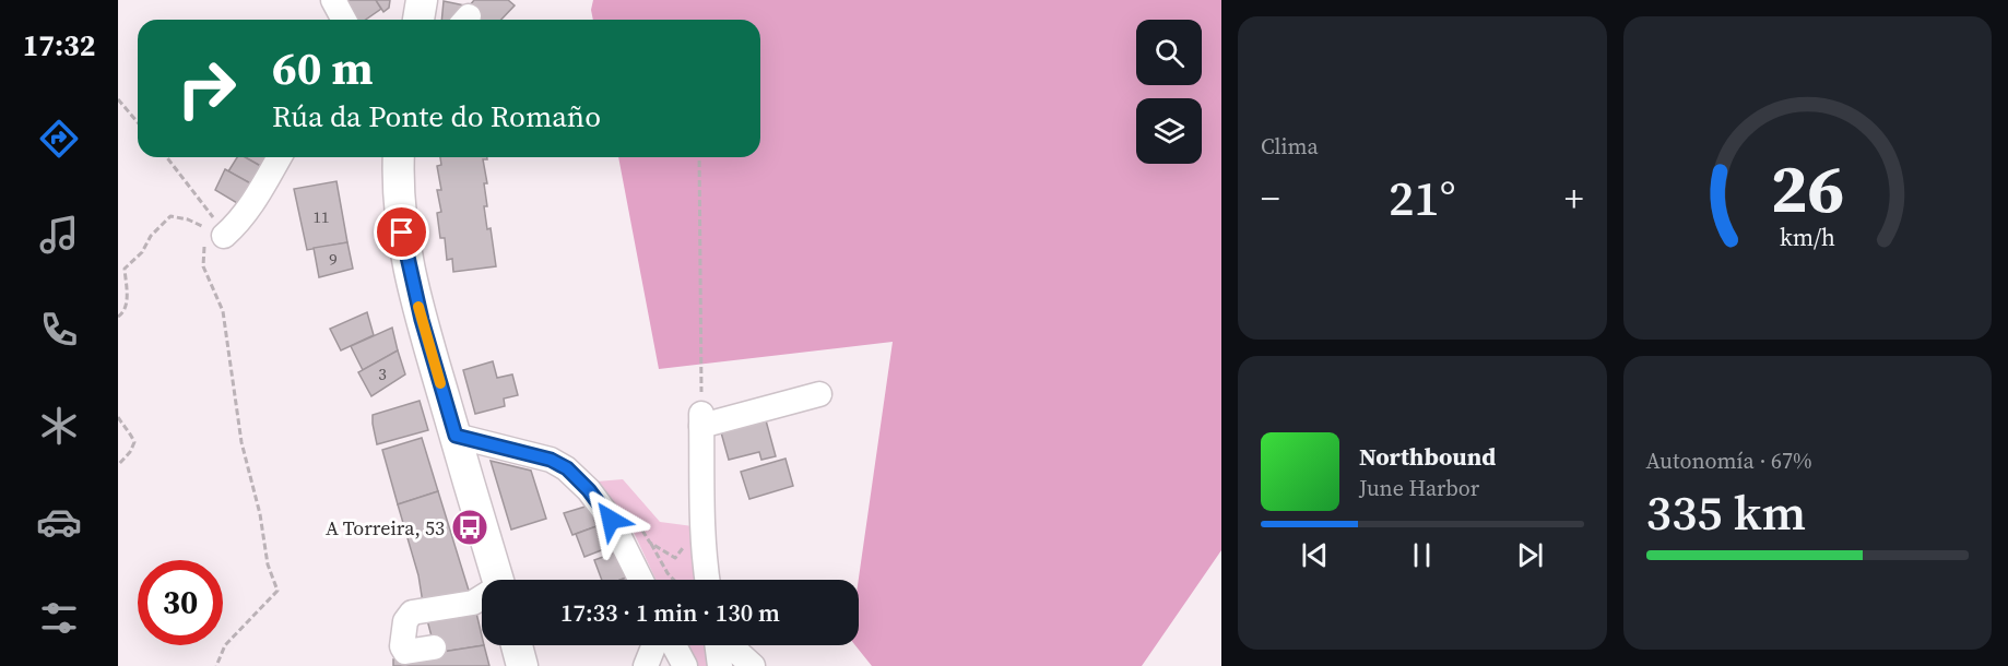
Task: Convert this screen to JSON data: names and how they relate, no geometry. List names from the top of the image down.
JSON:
{
  "places": {
    "bus stop": ["A Torreira, 53"]
  },
  "house_numbers": ["11", "9", "3"],
  "page": {
    "tabs": "17:32",
    "tile": [
      "Clima",
      ["Autonomía · 67%", "335 km"]
    ],
    "turn": ["60 m", "Rúa da Ponte do Romaño"],
    "heat": ["−", "21°", "+"],
    "song": ["Northbound", "June Harbor"],
    "limit": "30",
    "trip": "17:33 · 1 min · 130 m",
    "gauge": ["26", "km/h"]
  }
}
